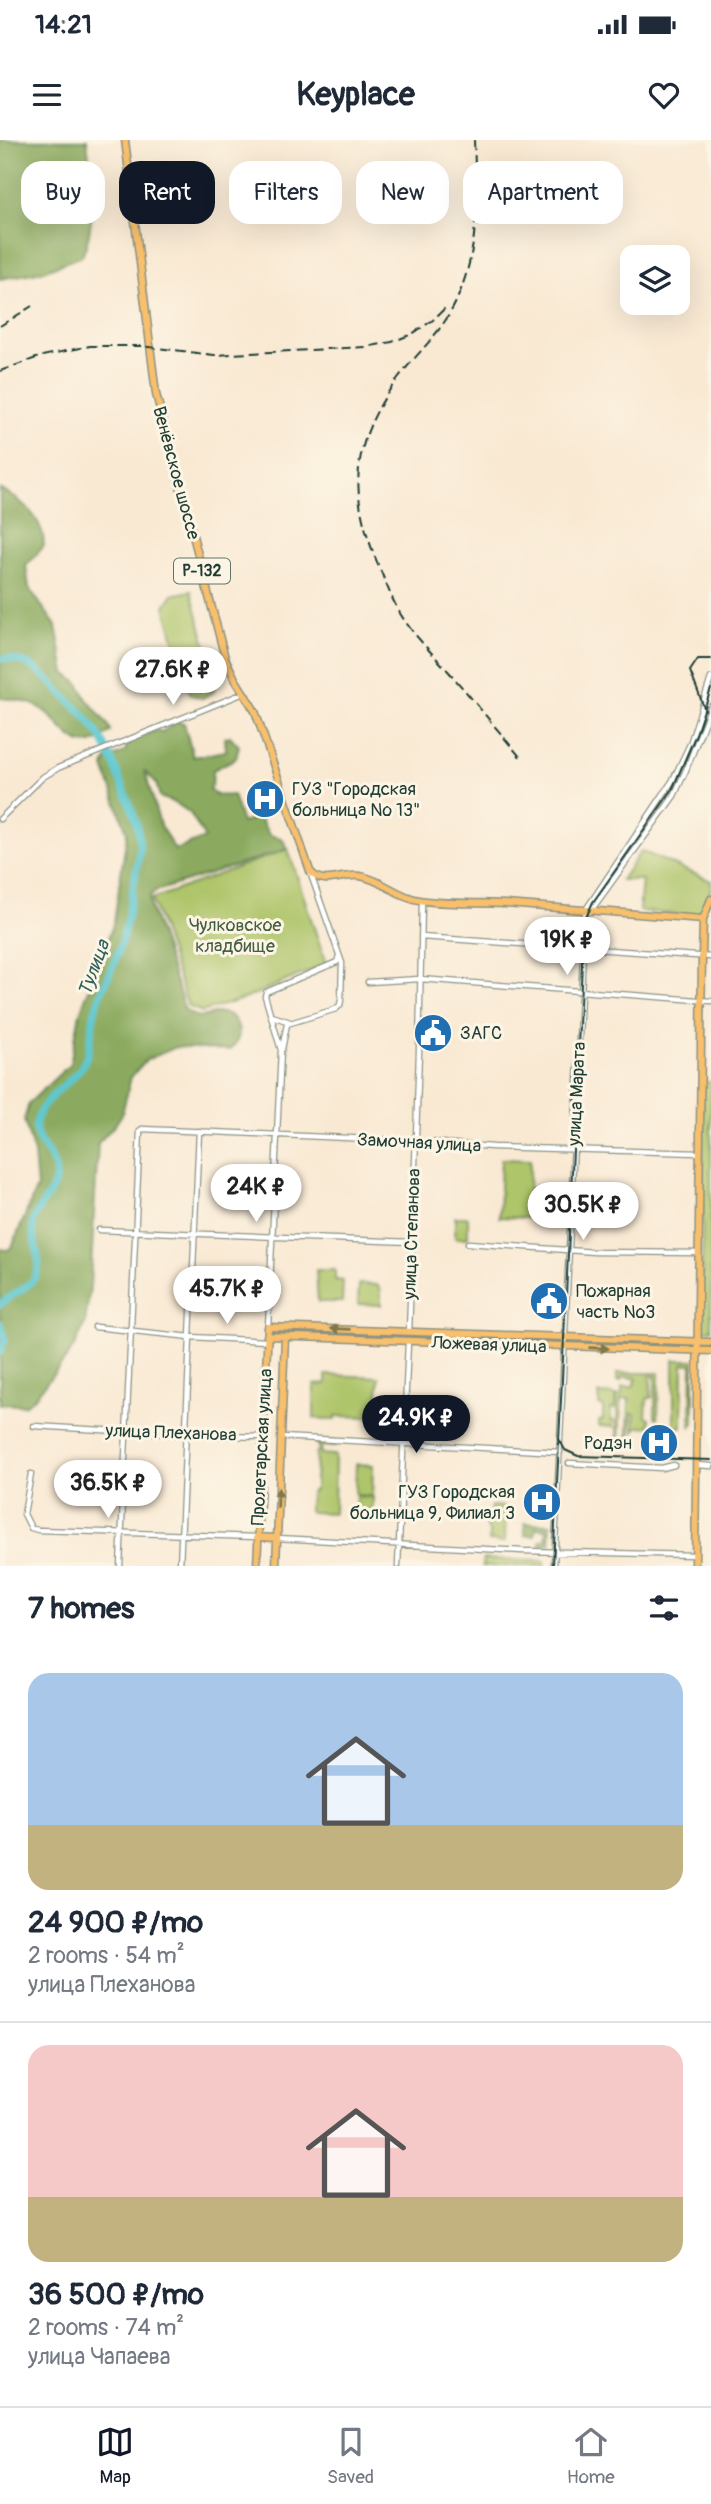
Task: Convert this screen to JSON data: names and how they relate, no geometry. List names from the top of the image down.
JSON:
{
  "streets": {
    "main road": [
      "Венёвское шоссе",
      "Р-132",
      "улица Степанова",
      "Ложевая улица",
      "улица Плеханова",
      "Пролетарская улица"
    ],
    "street": ["улица Марата", "Замочная улица"]
  },
  "crossings": [
    ["улица Марата", "Замочная улица"],
    ["улица Марата", "Ложевая улица"],
    ["улица Марата", "улица Плеханова"],
    ["Замочная улица", "улица Степанова"],
    ["Замочная улица", "Пролетарская улица"],
    ["улица Степанова", "Ложевая улица"],
    ["улица Степанова", "улица Плеханова"],
    ["Ложевая улица", "Пролетарская улица"],
    ["улица Плеханова", "Пролетарская улица"]
  ],
  "water": ["Тулица"],
  "parks": ["Чулковское кладбище"],
  "places": {
    "hospital": ["ГУЗ \"Городская больница № 13\"", "Родэн", "ГУЗ Городская больница 9, Филиал 3"],
    "public building": ["ЗАГС", "Пожарная часть №3"]
  },
  "page": {
    "status": "14:21",
    "header": "Keyplace",
    "chip": [
      "Buy",
      "Rent",
      "Filters",
      "New",
      "Apartment"
    ],
    "price": [
      "27.6K ₽",
      "19K ₽",
      "24K ₽",
      "30.5K ₽",
      "45.7K ₽",
      "24.9K ₽",
      "36.5K ₽"
    ],
    "heading": "7 homes",
    "list": [
      {
        "name": "24 900 ₽/mo",
        "note": "2 rooms · 54 m² · улица Плеханова"
      },
      {
        "name": "36 500 ₽/mo",
        "note": "2 rooms · 74 m² · улица Чапаева"
      }
    ],
    "tabs": ["Map", "Saved", "Home"]
  }
}
